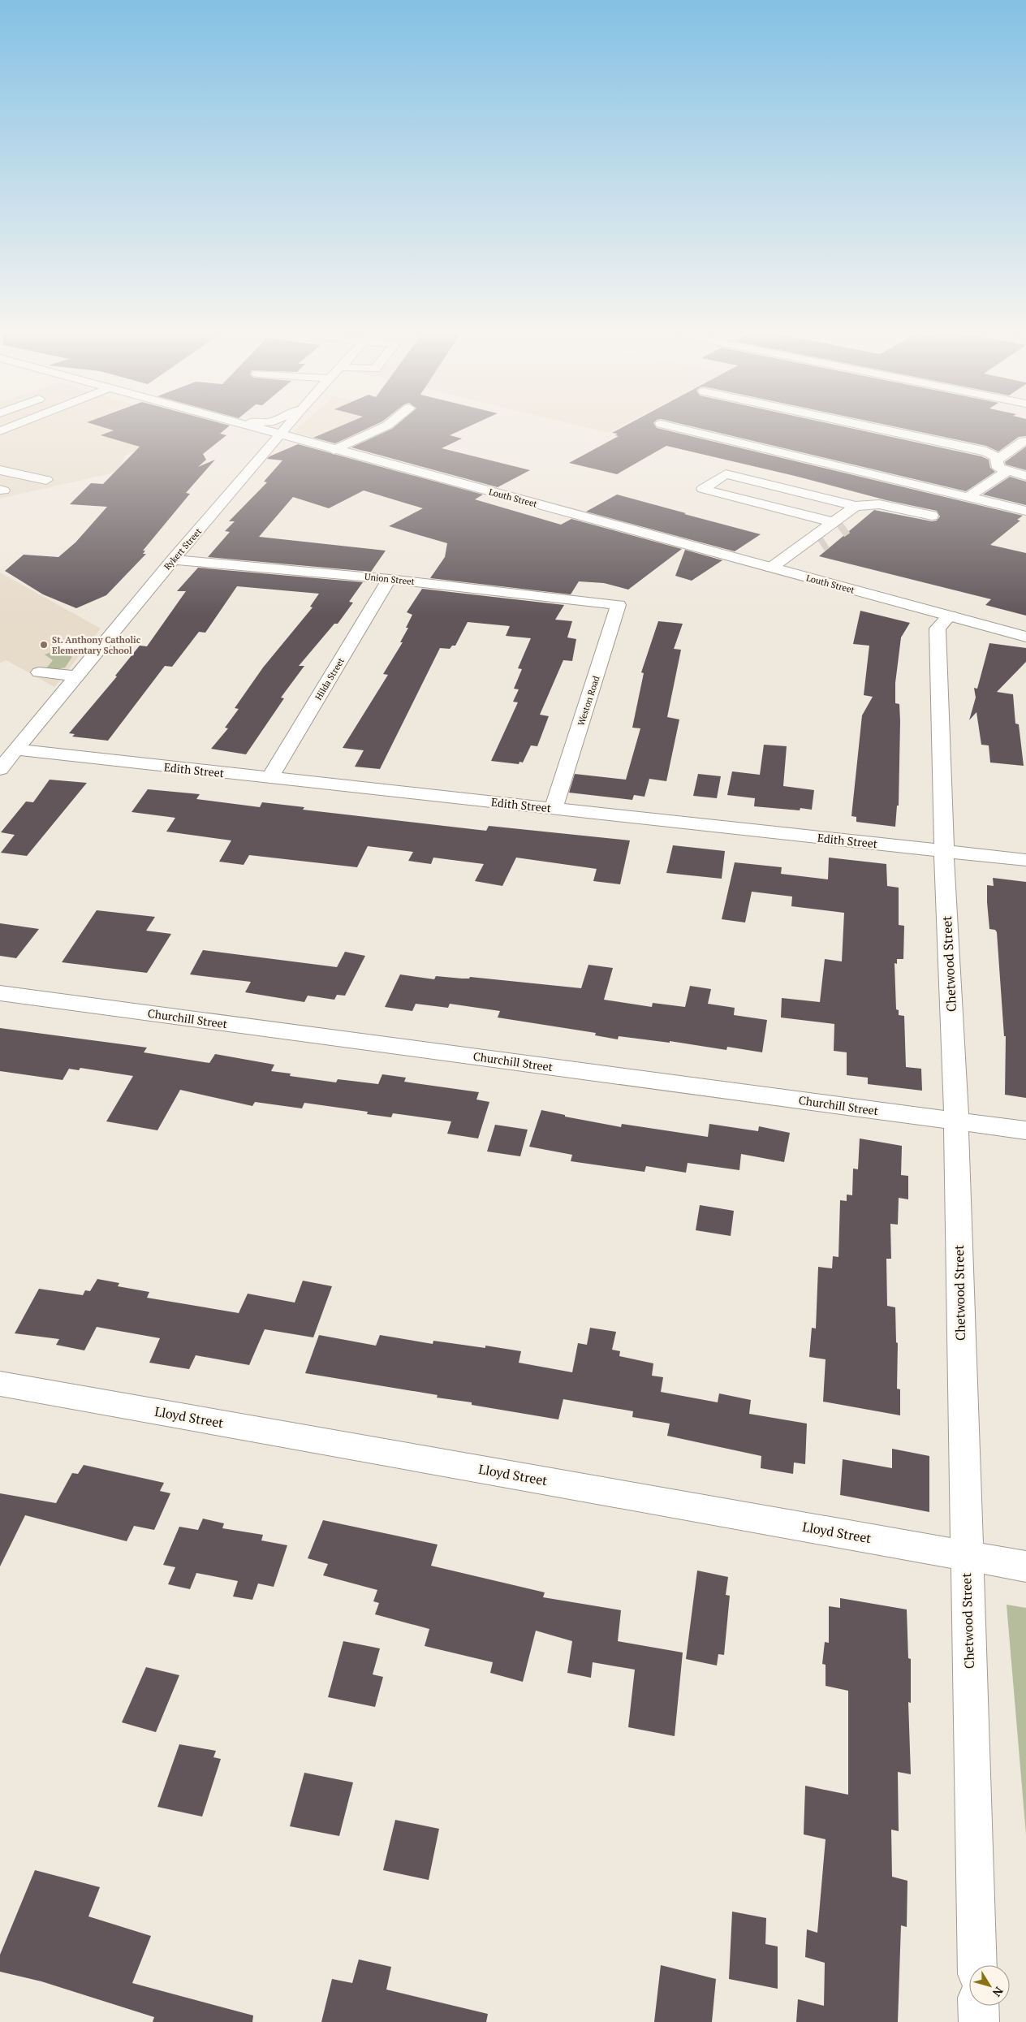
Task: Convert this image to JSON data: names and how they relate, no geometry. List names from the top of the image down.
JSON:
{
  "streets": {
    "street": [
      "Louth Street",
      "Rykert Street",
      "Union Street",
      "Hilda Street",
      "Weston Road",
      "Edith Street",
      "Chetwood Street",
      "Churchill Street",
      "Lloyd Street"
    ]
  },
  "crossings": [
    ["Louth Street", "Rykert Street"],
    ["Louth Street", "Chetwood Street"],
    ["Rykert Street", "Union Street"],
    ["Rykert Street", "Edith Street"],
    ["Union Street", "Hilda Street"],
    ["Union Street", "Weston Road"],
    ["Hilda Street", "Edith Street"],
    ["Weston Road", "Edith Street"],
    ["Edith Street", "Chetwood Street"],
    ["Chetwood Street", "Churchill Street"],
    ["Chetwood Street", "Lloyd Street"]
  ],
  "places": ["St. Anthony Catholic Elementary School"],
  "north": "bottom right"
}
